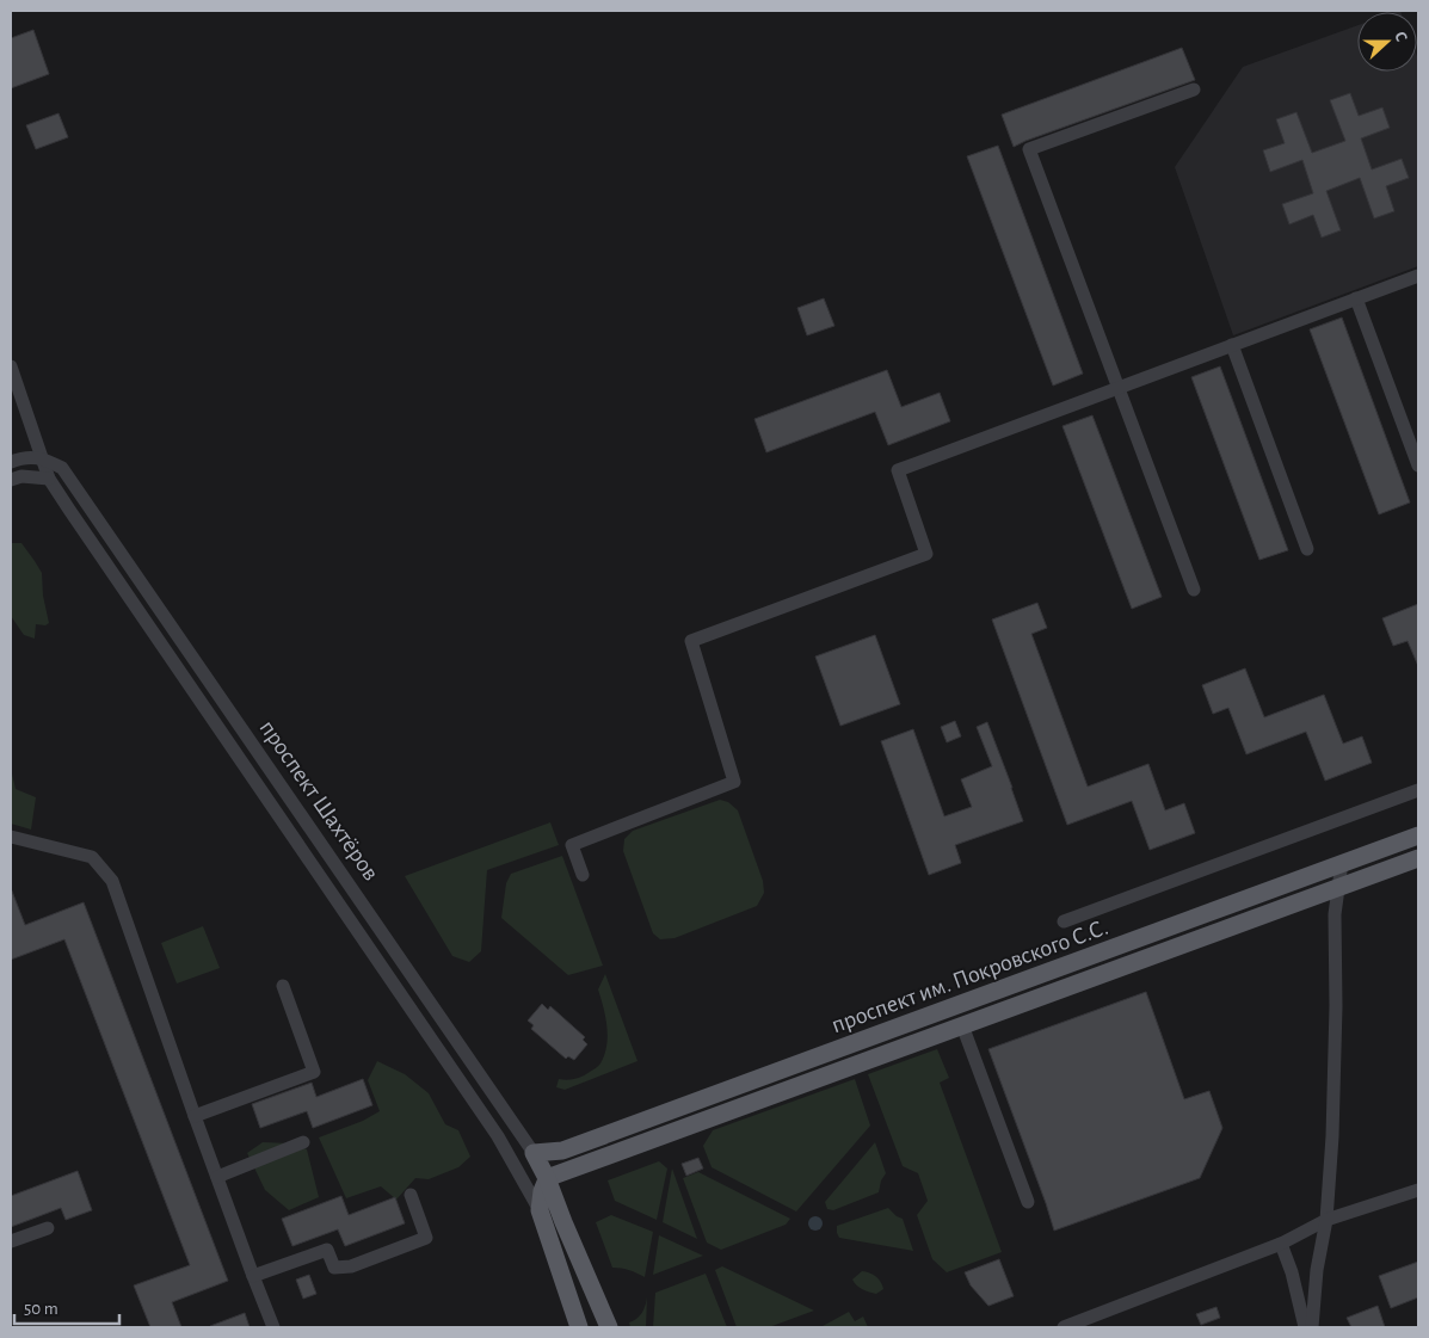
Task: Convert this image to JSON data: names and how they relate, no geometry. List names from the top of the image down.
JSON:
{
  "streets": {
    "main road": ["проспект Шахтёров", "проспект им. Покровского С.С."]
  },
  "crossings": [
    ["проспект Шахтёров", "проспект им. Покровского С.С."]
  ],
  "scale_bar": "50 m",
  "north": "right"
}
